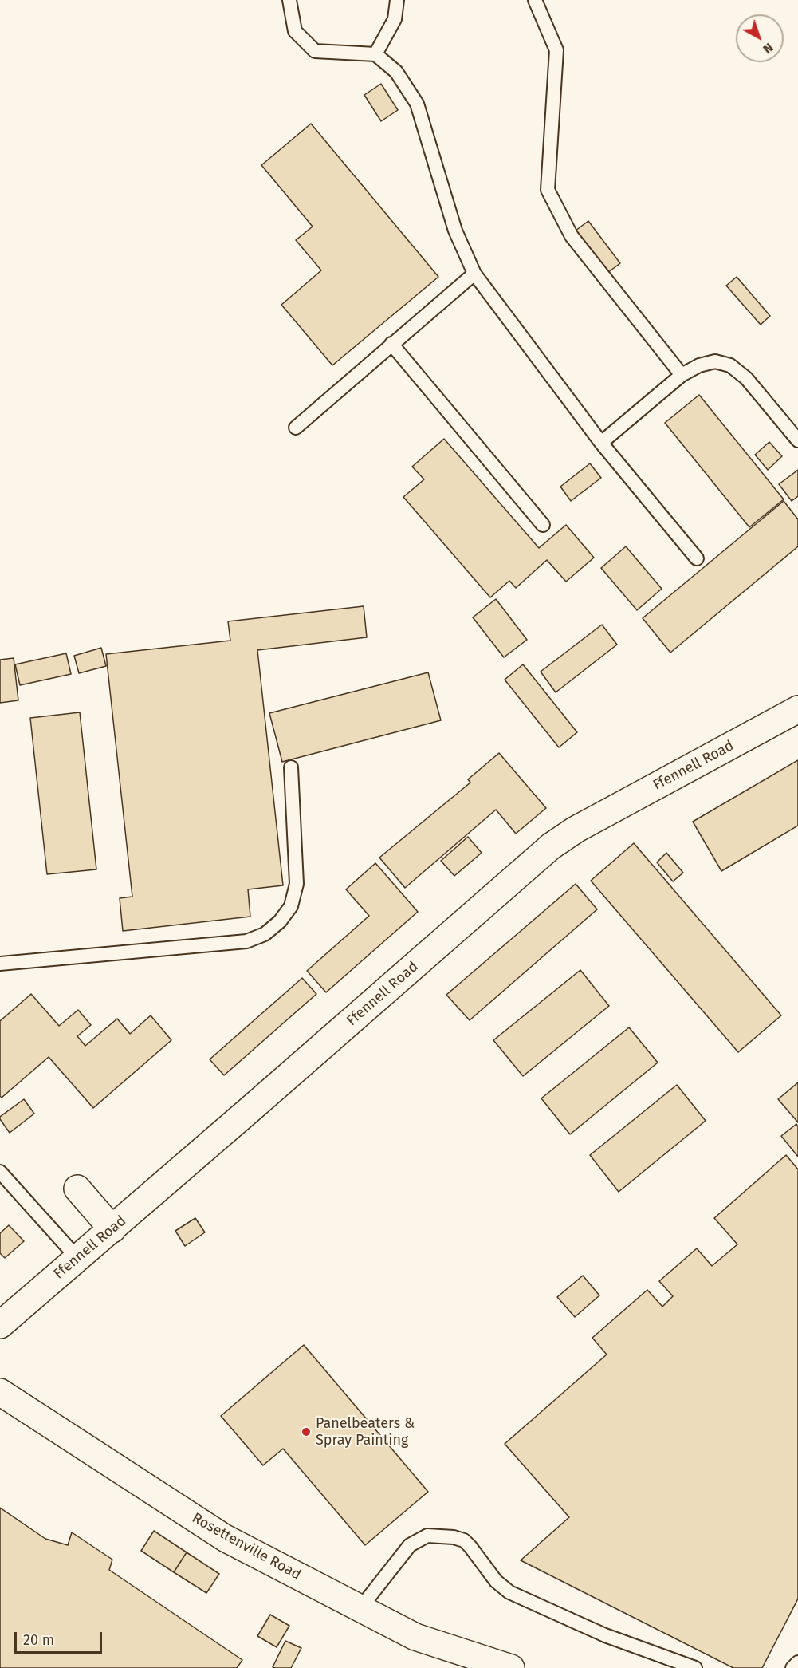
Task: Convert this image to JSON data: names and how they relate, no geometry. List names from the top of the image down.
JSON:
{
  "streets": {
    "street": ["Ffennell Road", "Rosettenville Road"]
  },
  "places": ["Panelbeaters & Spray Painting"],
  "scale_bar": "20 m",
  "north": "bottom right"
}
